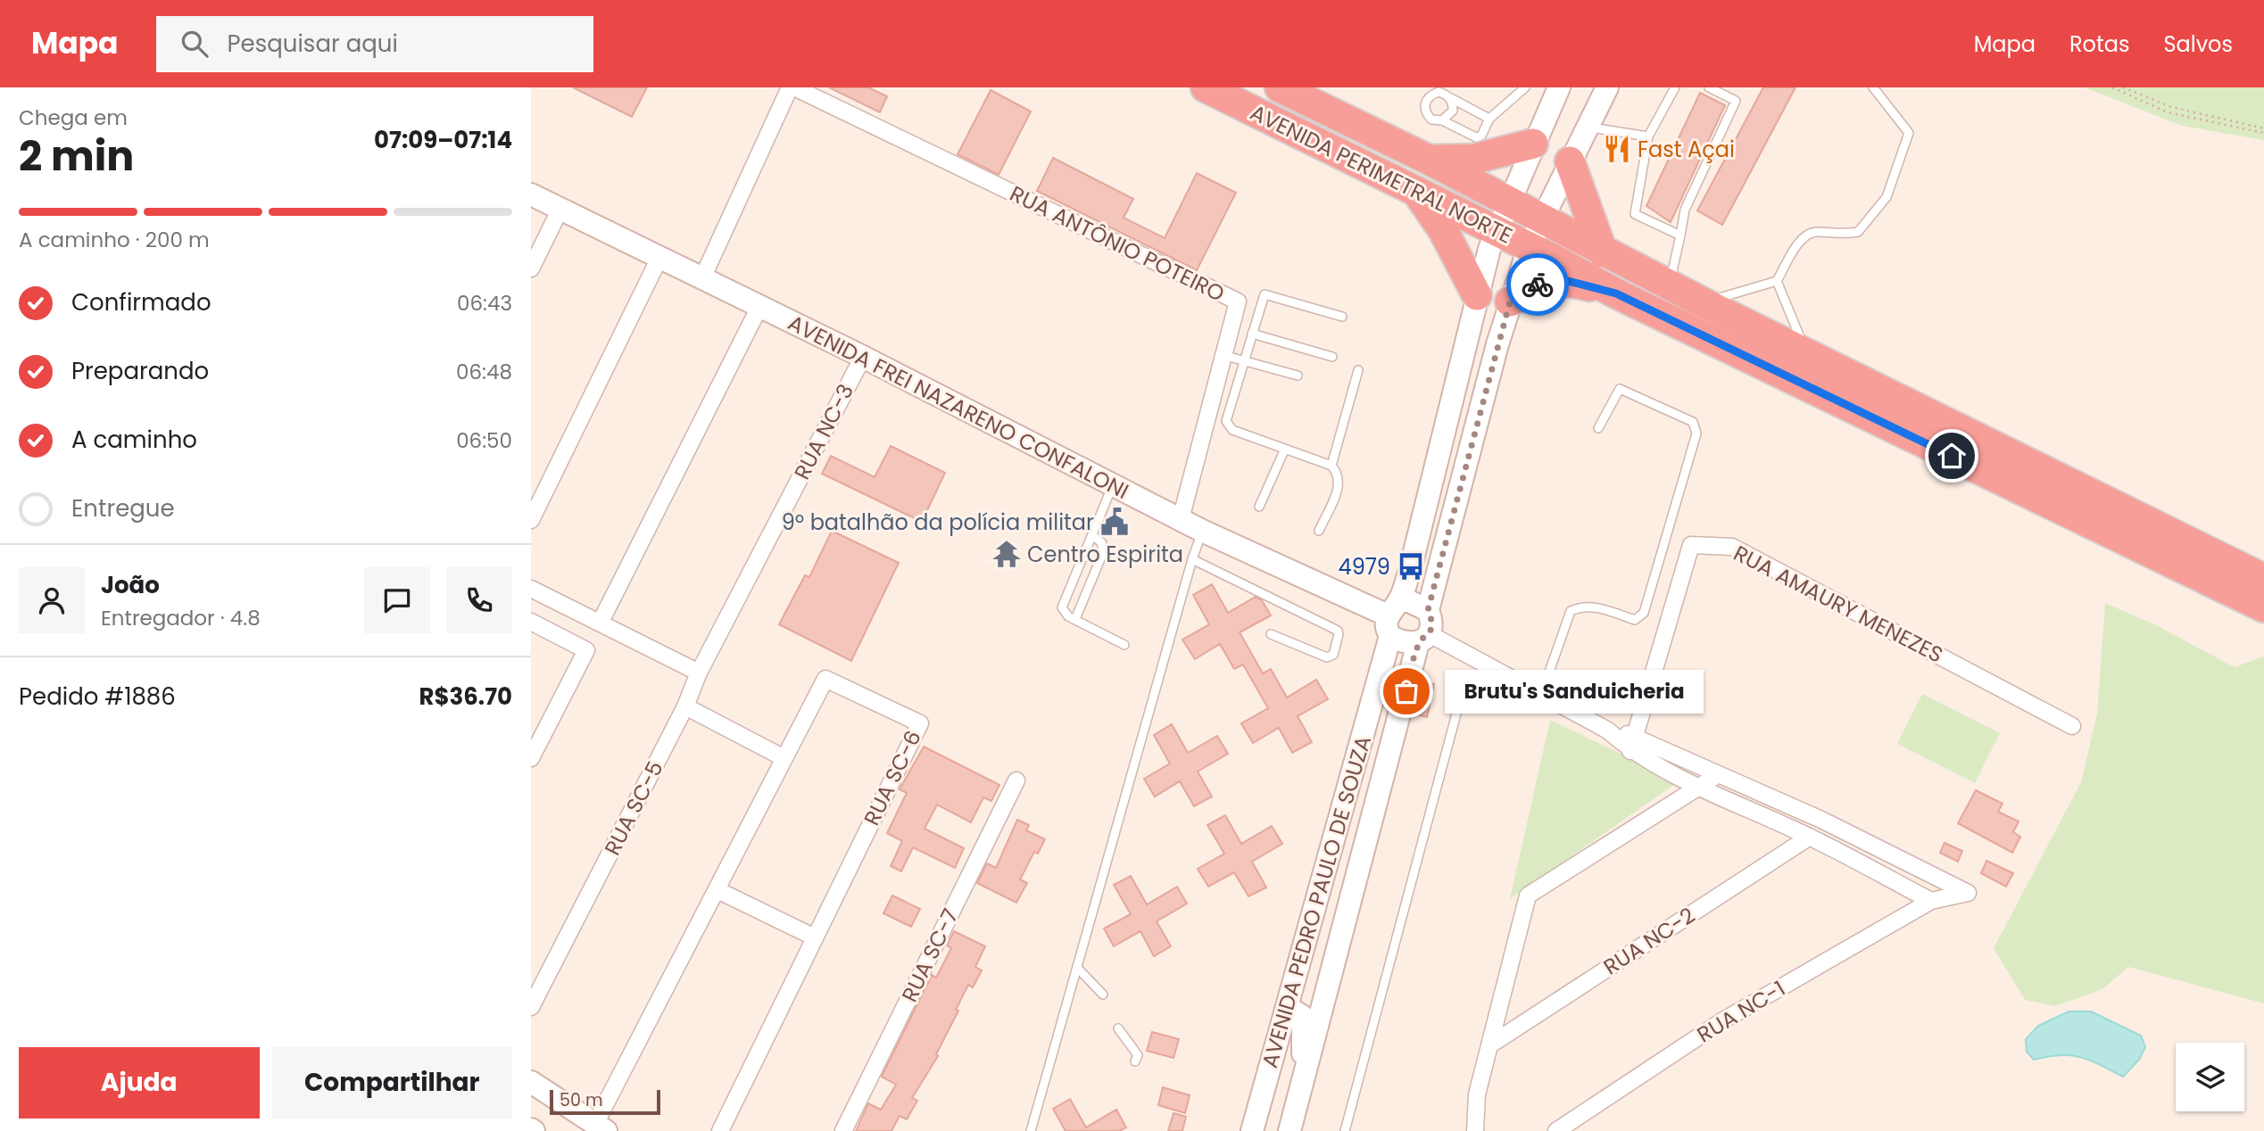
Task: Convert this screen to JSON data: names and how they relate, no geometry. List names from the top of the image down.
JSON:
{
  "streets": {
    "highway": ["AVENIDA PERIMETRAL NORTE"],
    "main road": ["AVENIDA FREI NAZARENO CONFALONI", "AVENIDA PEDRO PAULO DE SOUZA"],
    "street": [
      "RUA ANTÔNIO POTEIRO",
      "RUA NC-3",
      "RUA AMAURY MENEZES",
      "RUA SC-6",
      "RUA SC-5",
      "RUA NC-2",
      "RUA SC-7",
      "RUA NC-1"
    ]
  },
  "crossings": [
    ["AVENIDA PERIMETRAL NORTE", "AVENIDA PEDRO PAULO DE SOUZA"],
    ["RUA ANTÔNIO POTEIRO", "AVENIDA FREI NAZARENO CONFALONI"],
    ["AVENIDA FREI NAZARENO CONFALONI", "RUA NC-3"],
    ["AVENIDA FREI NAZARENO CONFALONI", "AVENIDA PEDRO PAULO DE SOUZA"],
    ["RUA NC-3", "RUA SC-5"]
  ],
  "places": {
    "restaurant": ["Fast Açai"],
    "public building": ["9º batalhão da polícia militar"],
    "temple": ["Centro Espirita"],
    "bus stop": ["4979"],
    "other": ["Brutu's Sanduicheria"]
  },
  "scale_bar": "50 m",
  "page": {
    "header": "Mapa",
    "search": "Pesquisar aqui",
    "nav": ["Mapa", "Rotas", "Salvos"],
    "heading": ["2 min", "Chega em", "07:09–07:14"],
    "panel": [
      "João",
      "Entregador · 4.8",
      "Pedido #1886",
      "R$36.70"
    ],
    "bar": "A caminho · 200 m",
    "list": [
      ["Confirmado", "06:43"],
      ["Preparando", "06:48"],
      ["A caminho", "06:50"],
      "Entregue"
    ],
    "bubble": "Brutu's Sanduicheria",
    "buttons": ["Ajuda", "Compartilhar"],
    "scale": "50 m"
  }
}
